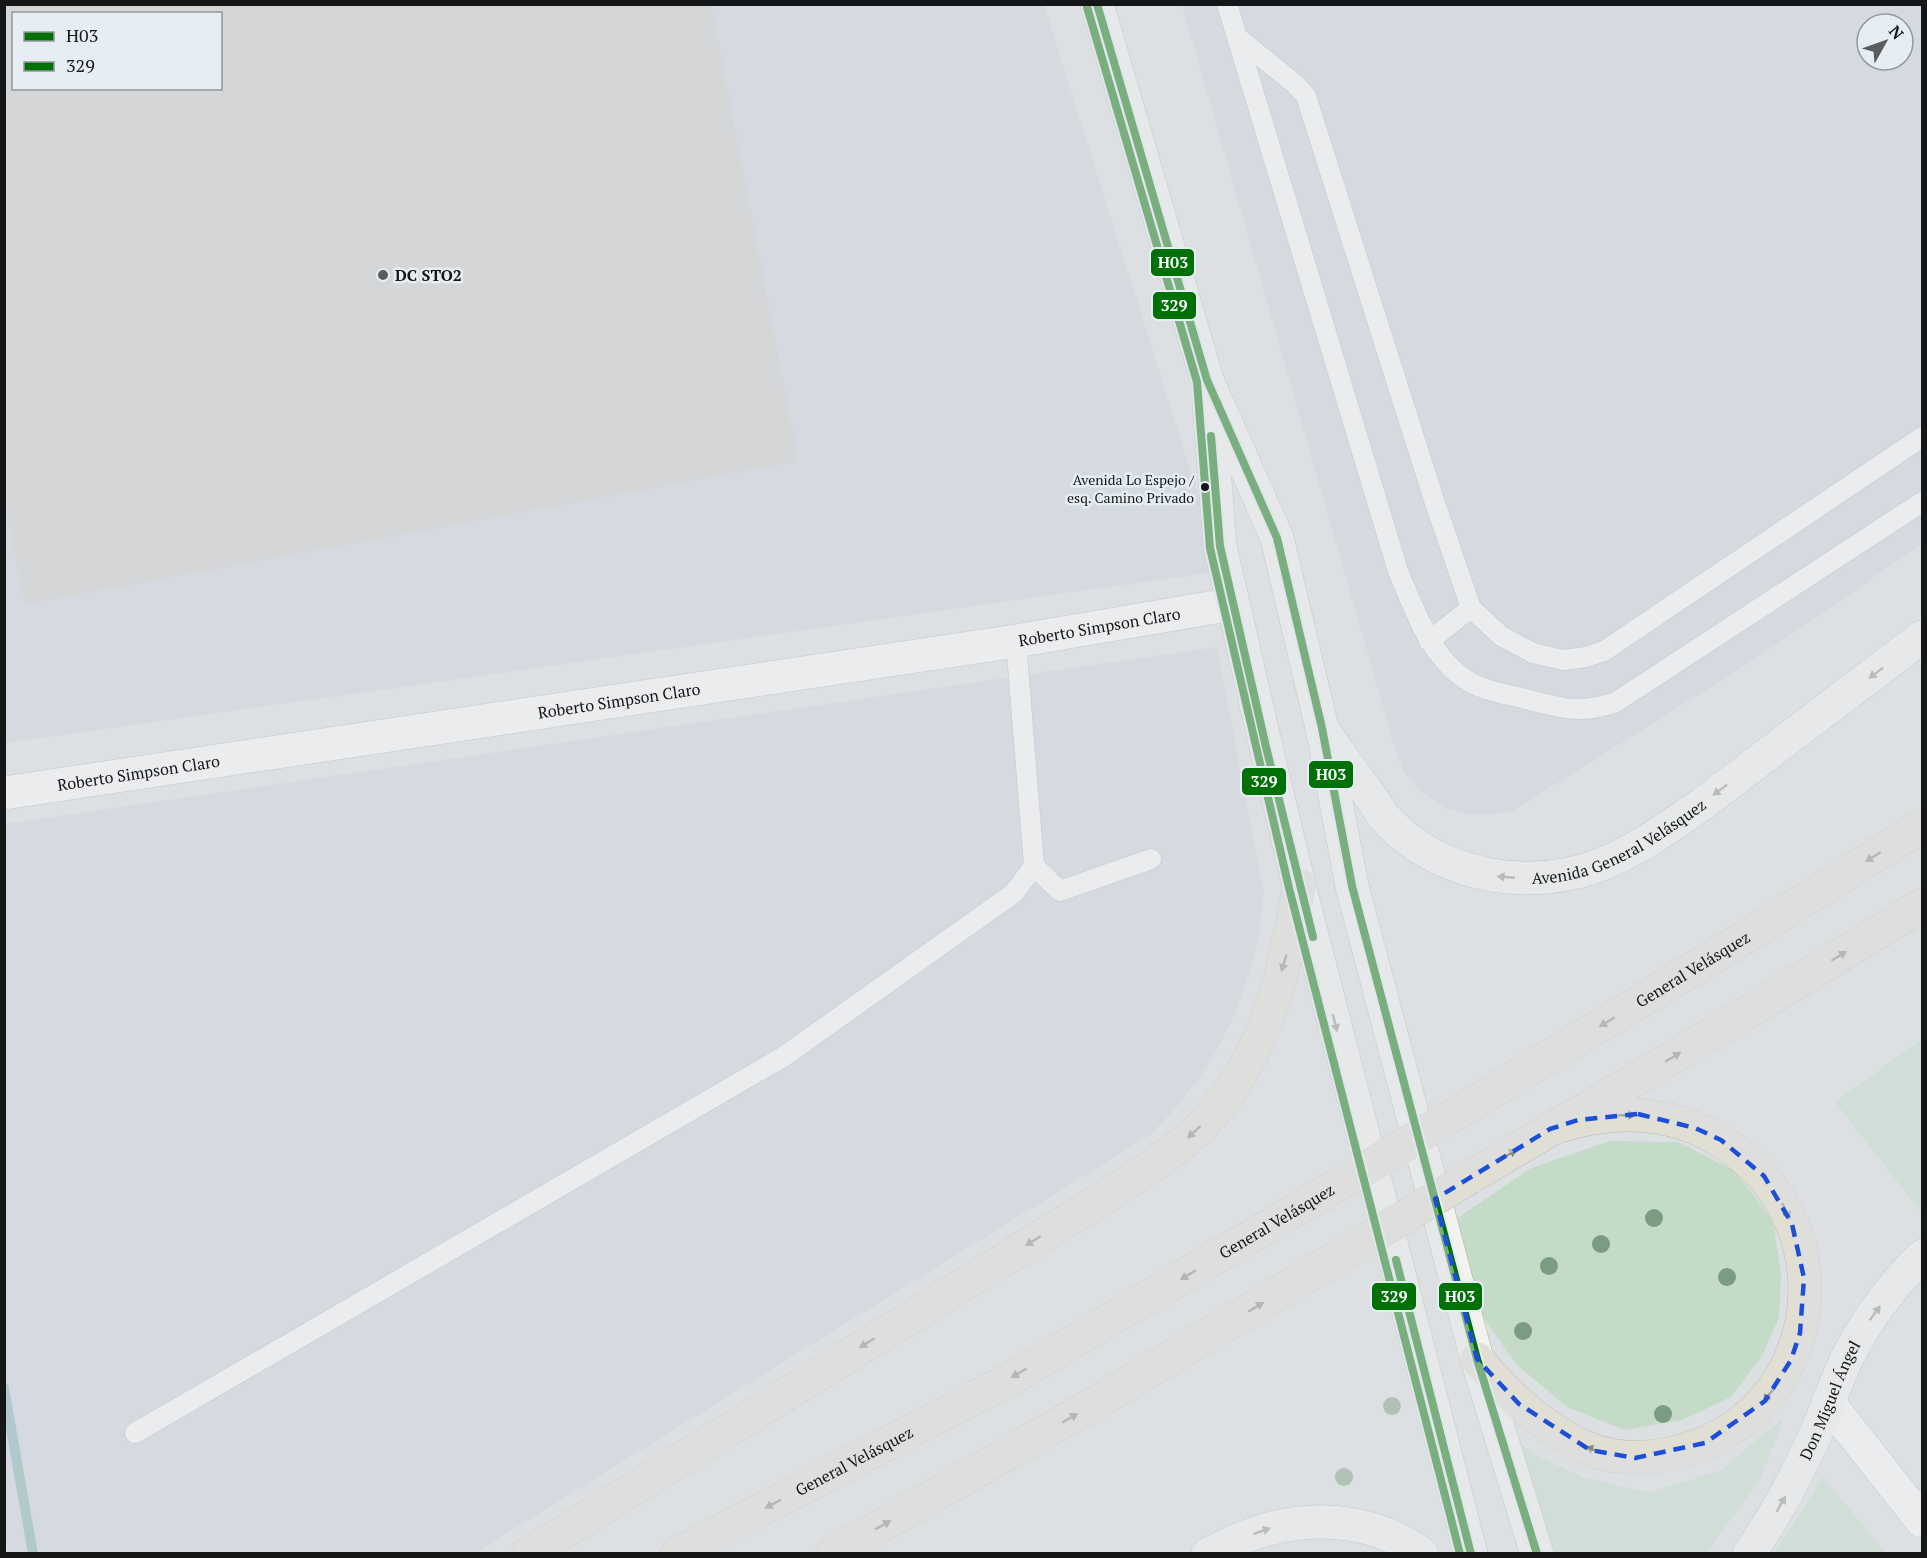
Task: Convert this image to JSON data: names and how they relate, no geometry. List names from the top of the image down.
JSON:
{
  "streets": {
    "highway": ["General Velásquez"],
    "main road": ["Avenida General Velásquez", "Don Miguel Ángel"],
    "street": ["Roberto Simpson Claro"]
  },
  "one_way": ["Avenida General Velásquez", "Don Miguel Ángel"],
  "places": ["DC STO2", "Avenida Lo Espejo / esq. Camino Privado"],
  "lines": ["transit line H03", "transit line 329"],
  "legend": ["H03", "329"],
  "north": "top right"
}
